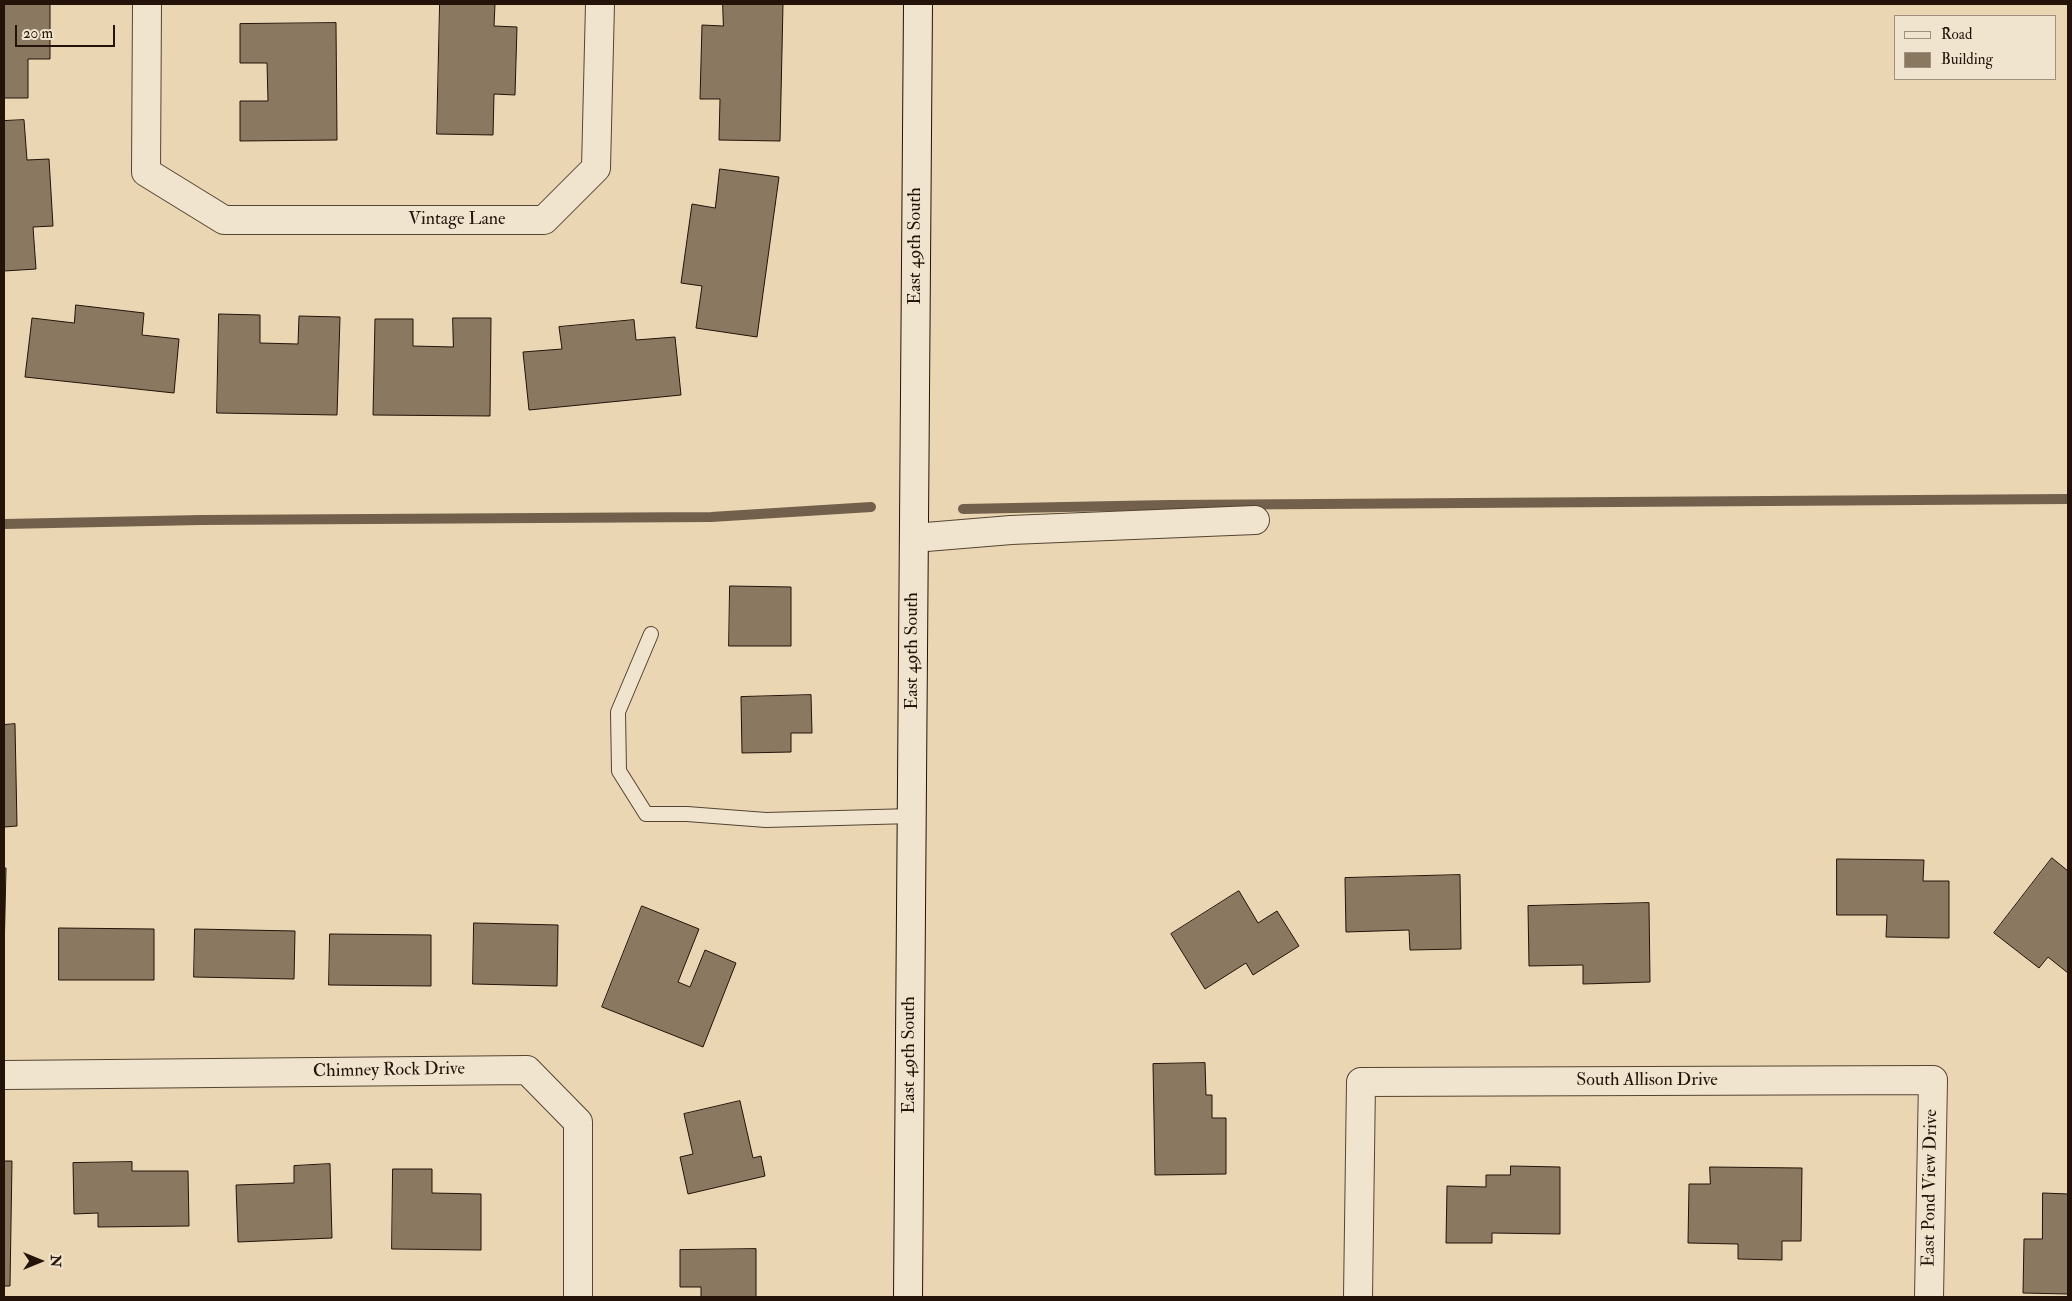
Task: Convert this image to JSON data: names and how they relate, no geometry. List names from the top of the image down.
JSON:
{
  "streets": {
    "street": [
      "Vintage Lane",
      "East 49th South",
      "Chimney Rock Drive",
      "South Allison Drive",
      "East Pond View Drive"
    ]
  },
  "crossings": [
    ["South Allison Drive", "East Pond View Drive"]
  ],
  "legend": ["Road", "Building"],
  "scale_bar": "20 m",
  "north": "right"
}
